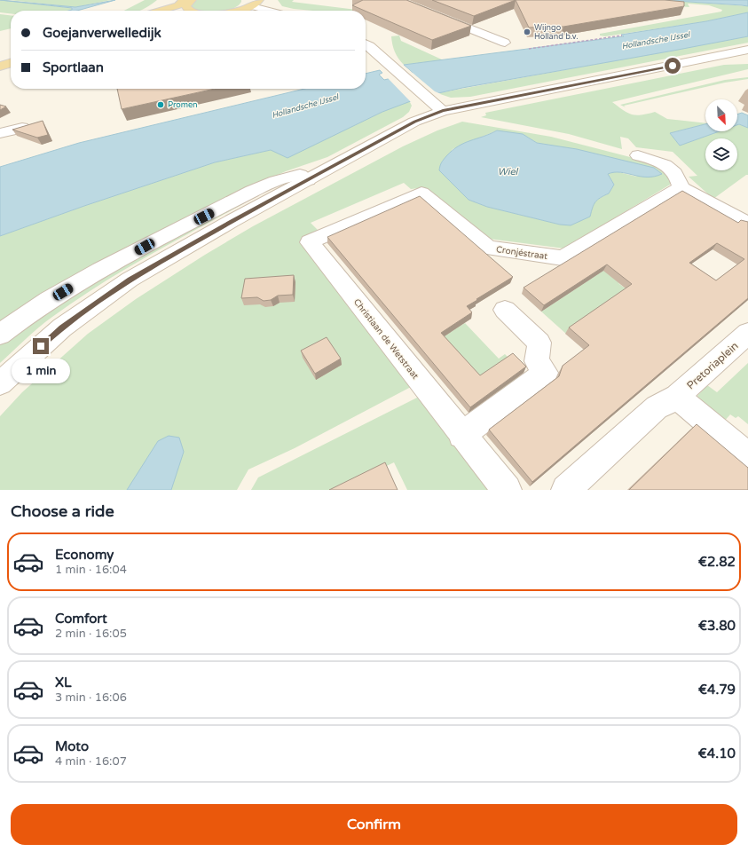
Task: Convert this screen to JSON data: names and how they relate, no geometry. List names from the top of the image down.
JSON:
{
  "streets": {
    "street": ["Cronjéstraat", "Christiaan de Wetstraat", "Pretoriaplein"]
  },
  "crossings": [
    ["Cronjéstraat", "Christiaan de Wetstraat"]
  ],
  "water": ["Hollandsche IJssel", "Wiel"],
  "places": ["Wijngo Holland b.v.", "Promen"],
  "north": "bottom right",
  "page": {
    "banner": ["Goejanverwelledijk", "Sportlaan"],
    "bubble": "1 min",
    "heading": "Choose a ride",
    "list": [
      {
        "name": "Economy",
        "note": "1 min · 16:04",
        "value": "€2.82"
      },
      {
        "name": "Comfort",
        "note": "2 min · 16:05",
        "value": "€3.80"
      },
      {
        "name": "XL",
        "note": "3 min · 16:06",
        "value": "€4.79"
      },
      {
        "name": "Moto",
        "note": "4 min · 16:07",
        "value": "€4.10"
      }
    ],
    "buttons": "Confirm"
  }
}
